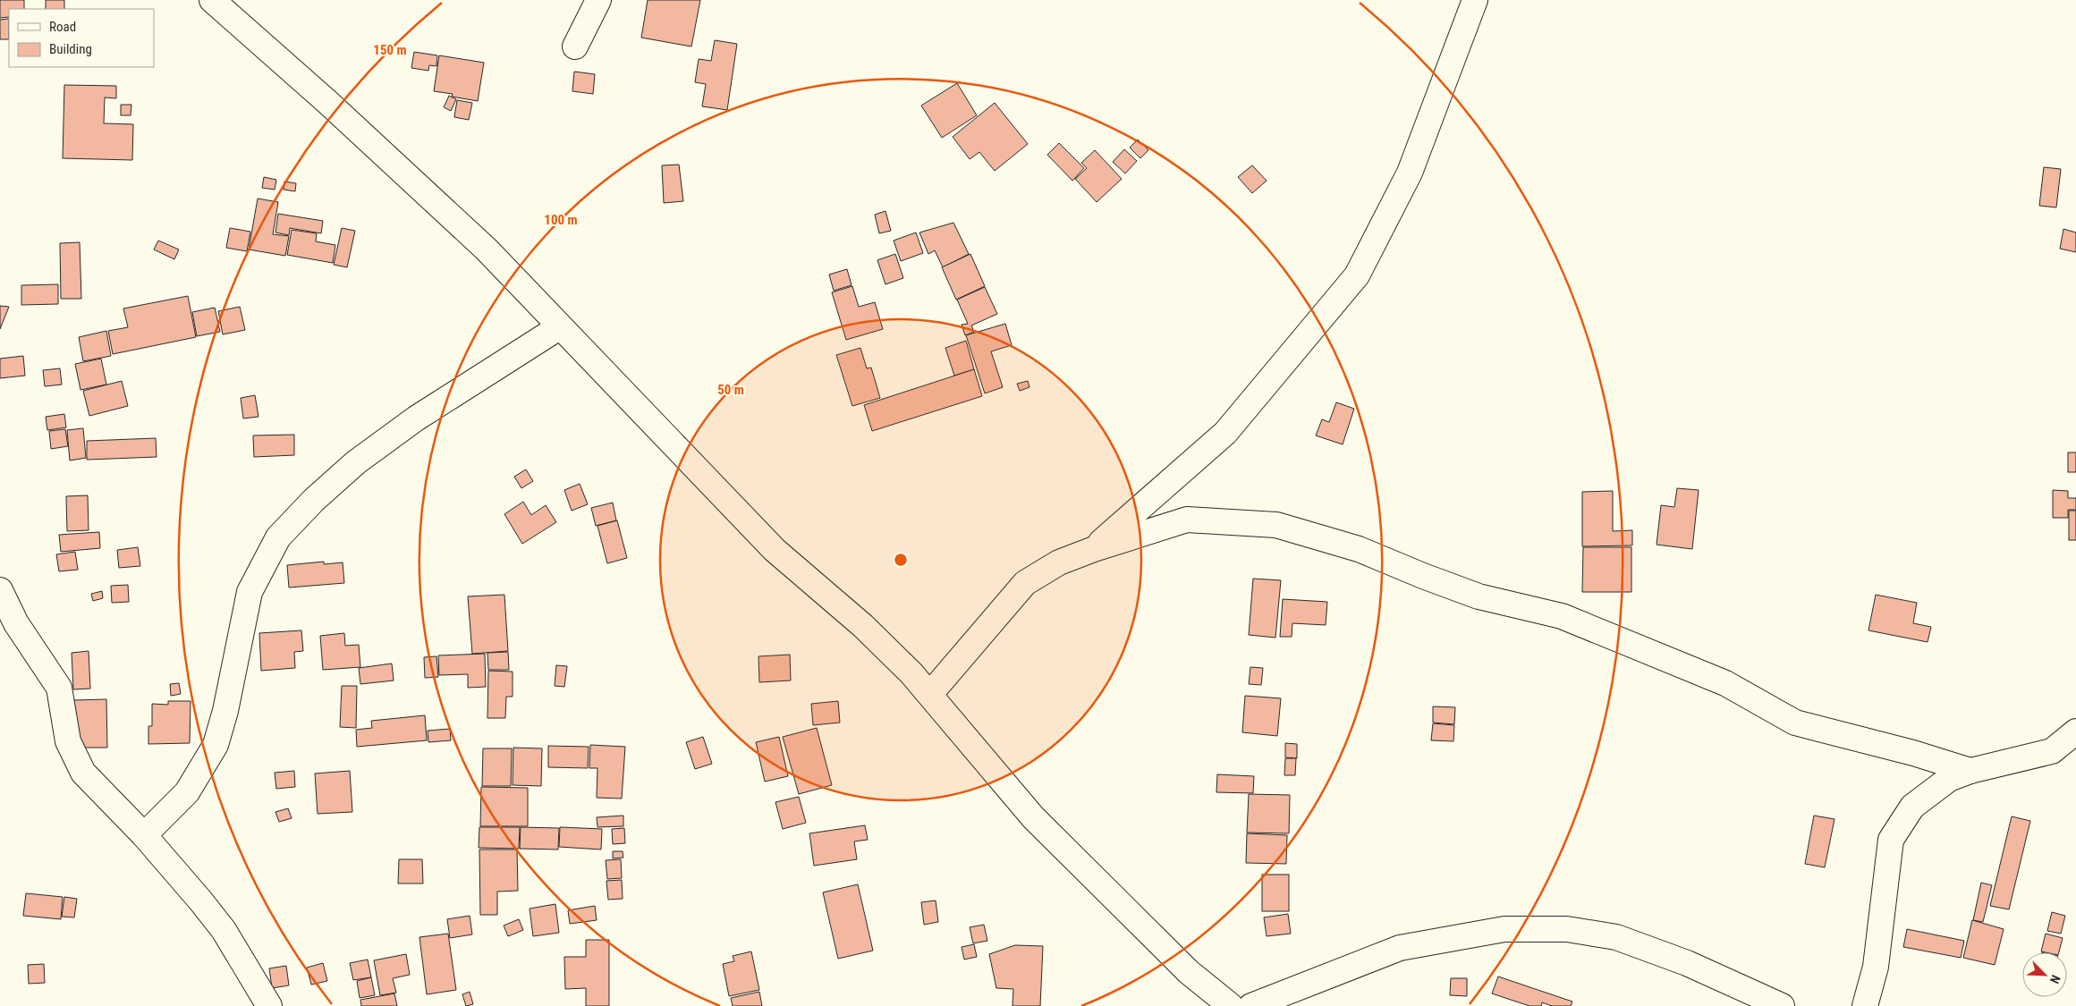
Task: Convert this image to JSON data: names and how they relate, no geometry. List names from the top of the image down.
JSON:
{
  "legend": ["Road", "Building"],
  "north": "bottom right",
  "rings": ["150 m", "100 m", "50 m"]
}
